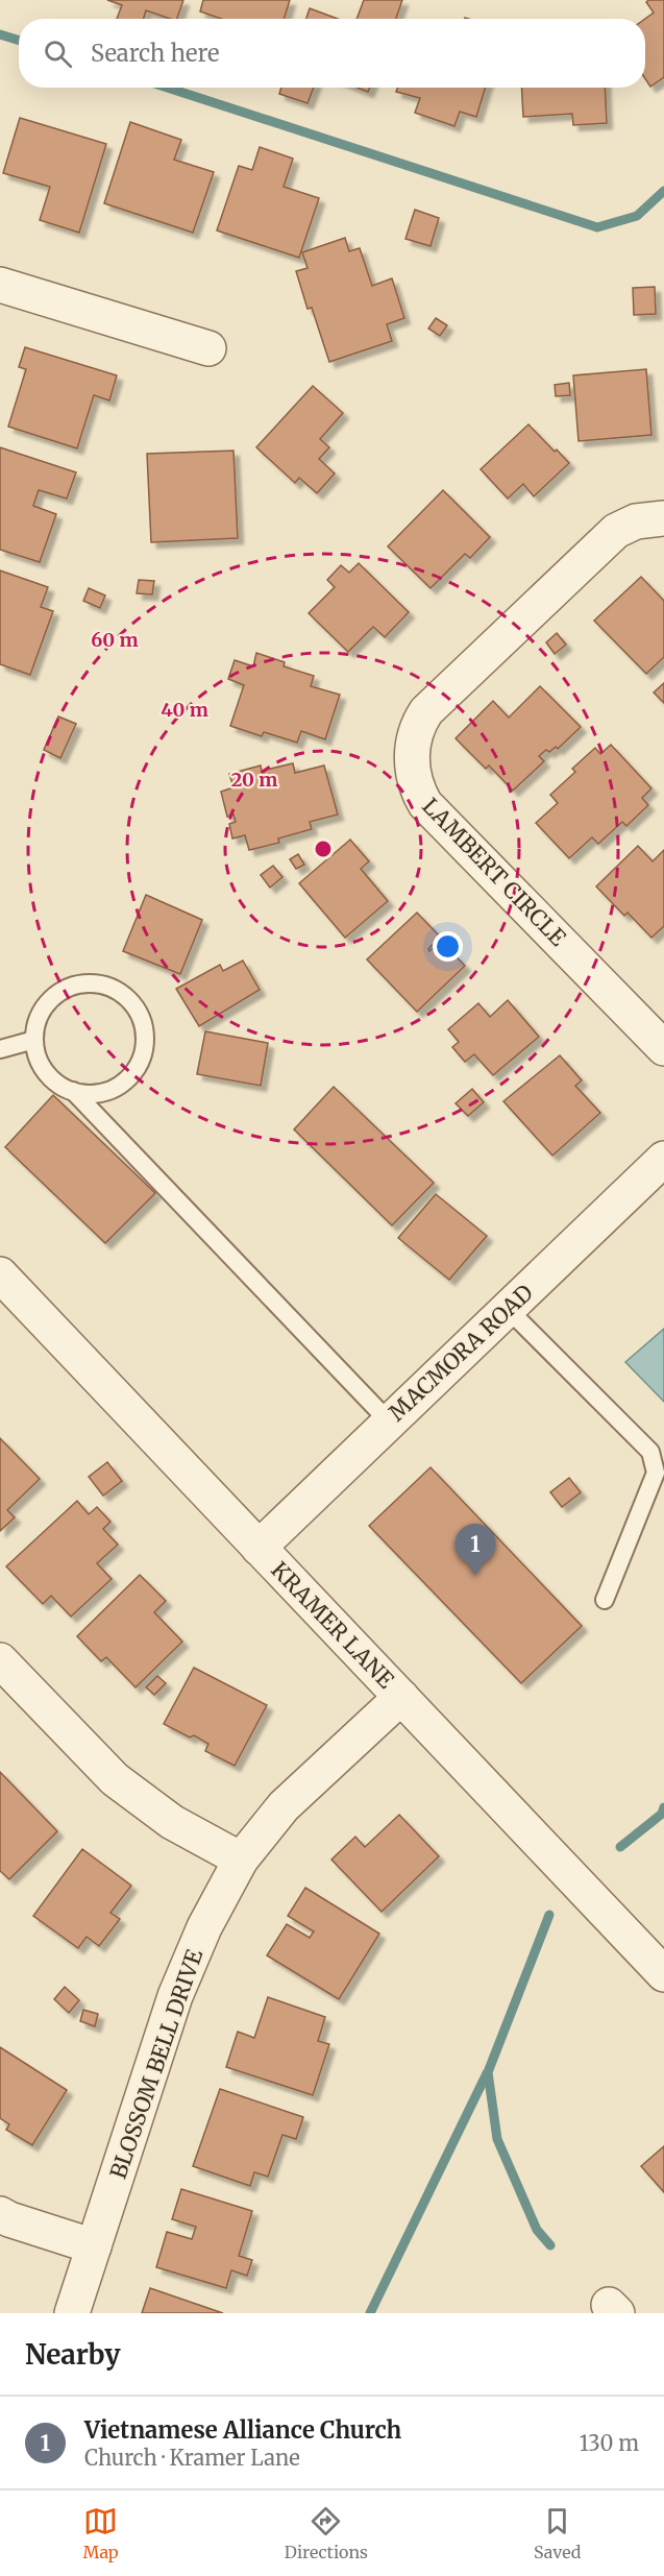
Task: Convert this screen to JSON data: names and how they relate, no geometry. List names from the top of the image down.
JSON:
{
  "streets": {
    "street": [
      "LAMBERT CIRCLE",
      "MACMORA ROAD",
      "KRAMER LANE",
      "BLOSSOM BELL DRIVE"
    ]
  },
  "crossings": [
    ["MACMORA ROAD", "KRAMER LANE"],
    ["KRAMER LANE", "BLOSSOM BELL DRIVE"]
  ],
  "page": {
    "search": "Search here",
    "pins": "1",
    "heading": "Nearby",
    "list": [
      {
        "mark": "1",
        "name": "Vietnamese Alliance Church",
        "note": "Church · Kramer Lane",
        "value": "130 m"
      }
    ],
    "nav": ["Map", "Directions", "Saved"]
  },
  "rings": ["60 m", "40 m", "20 m"]
}
